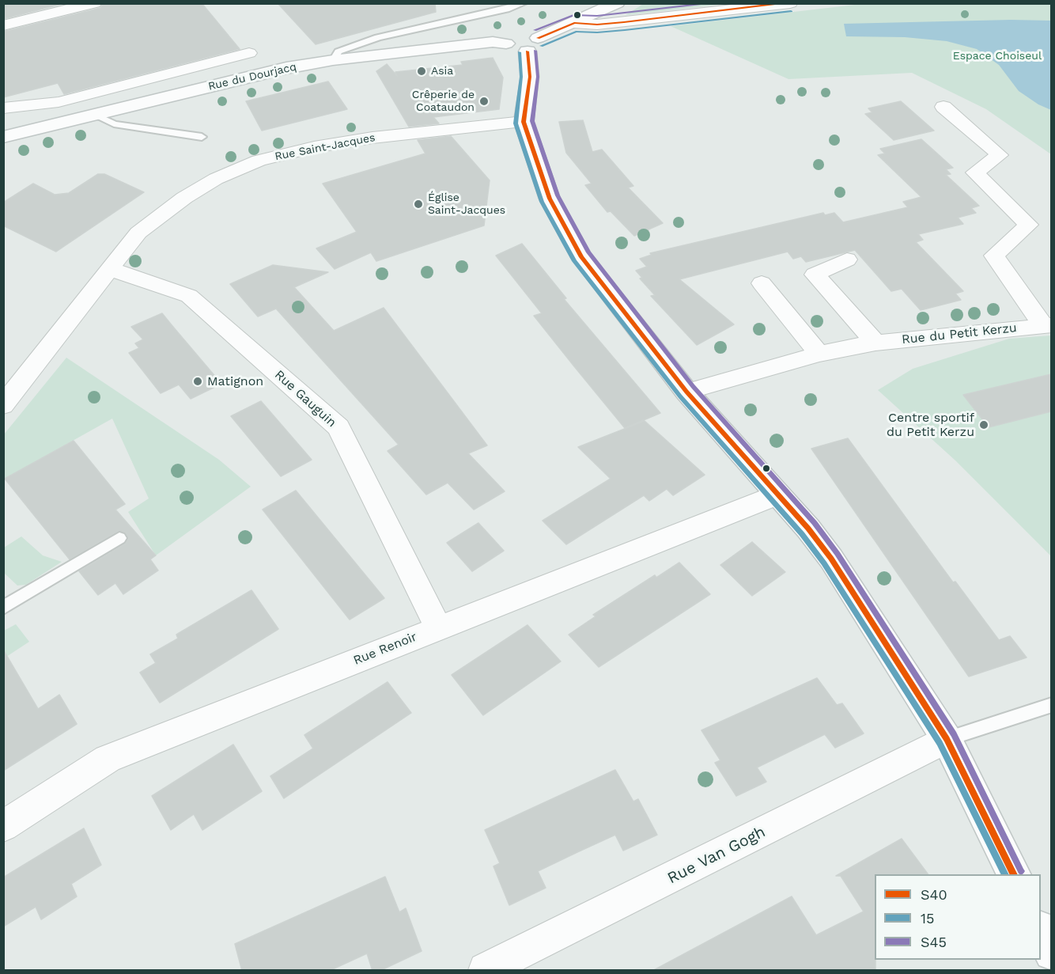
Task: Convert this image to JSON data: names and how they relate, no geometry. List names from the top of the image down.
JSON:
{
  "streets": {
    "street": [
      "Rue du Dourjacq",
      "Rue Saint-Jacques",
      "Rue du Petit Kerzu",
      "Rue Gauguin",
      "Rue Renoir",
      "Rue Van Gogh"
    ]
  },
  "crossings": [
    ["Rue Saint-Jacques", "Rue Gauguin"],
    ["Rue Gauguin", "Rue Renoir"]
  ],
  "parks": ["Espace Choiseul"],
  "places": [
    "Asia",
    "Crêperie de Coataudon",
    "Église Saint-Jacques",
    "Matignon",
    "Centre sportif du Petit Kerzu"
  ],
  "lines": ["transit line S40", "transit line S45", "transit line 15"],
  "legend": ["S40", "15", "S45"]
}
